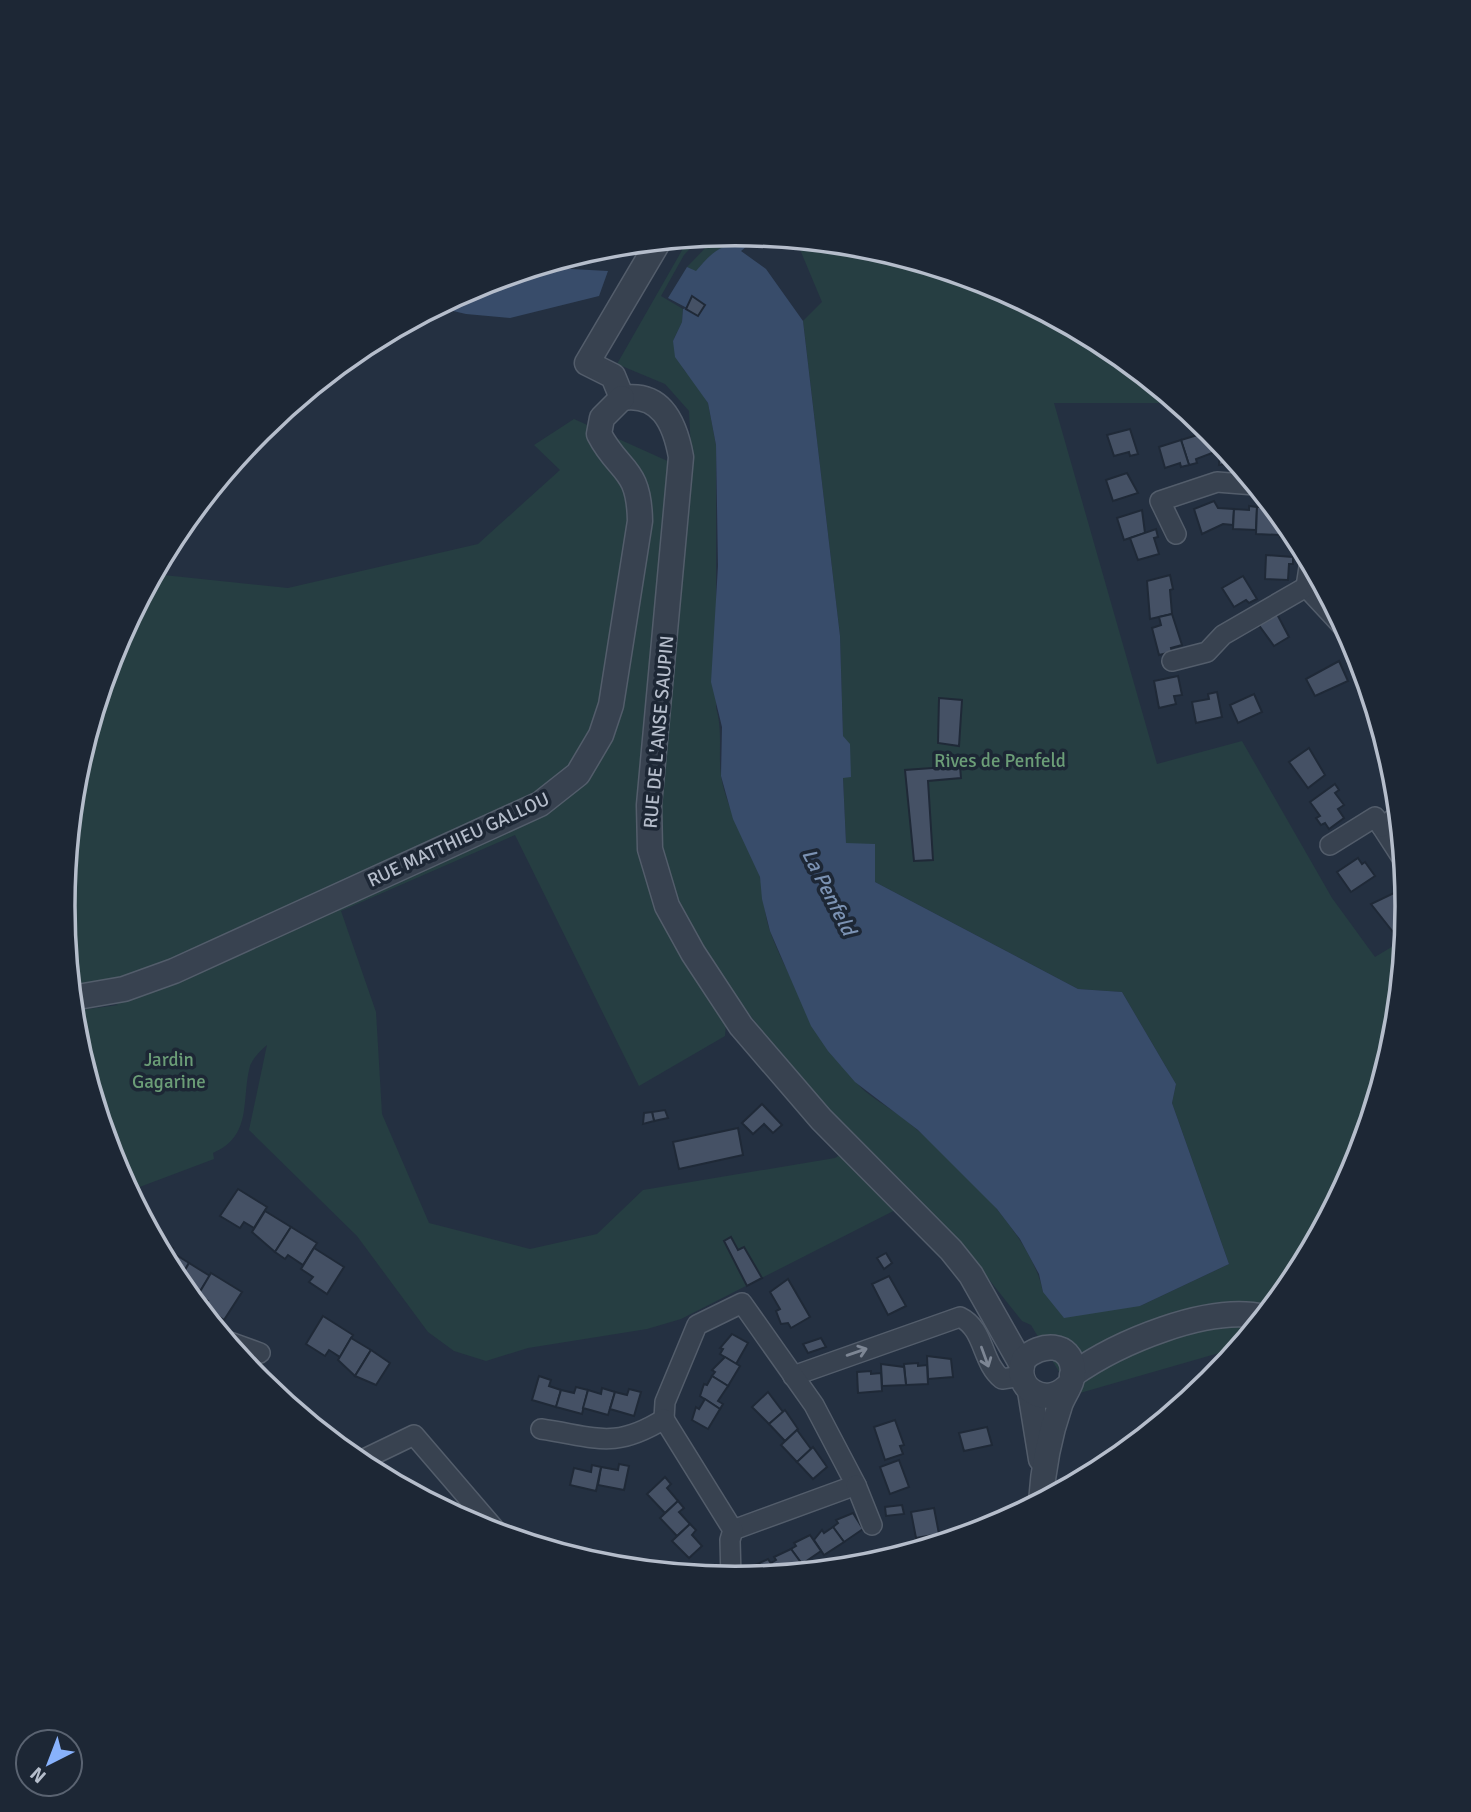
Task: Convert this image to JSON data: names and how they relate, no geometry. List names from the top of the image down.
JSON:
{
  "streets": {
    "street": ["RUE DE L'ANSE SAUPIN", "RUE MATTHIEU GALLOU"]
  },
  "crossings": [
    ["RUE DE L'ANSE SAUPIN", "RUE MATTHIEU GALLOU"]
  ],
  "water": ["La Penfeld"],
  "parks": ["Rives de Penfeld", "Jardin Gagarine"],
  "north": "bottom left"
}
